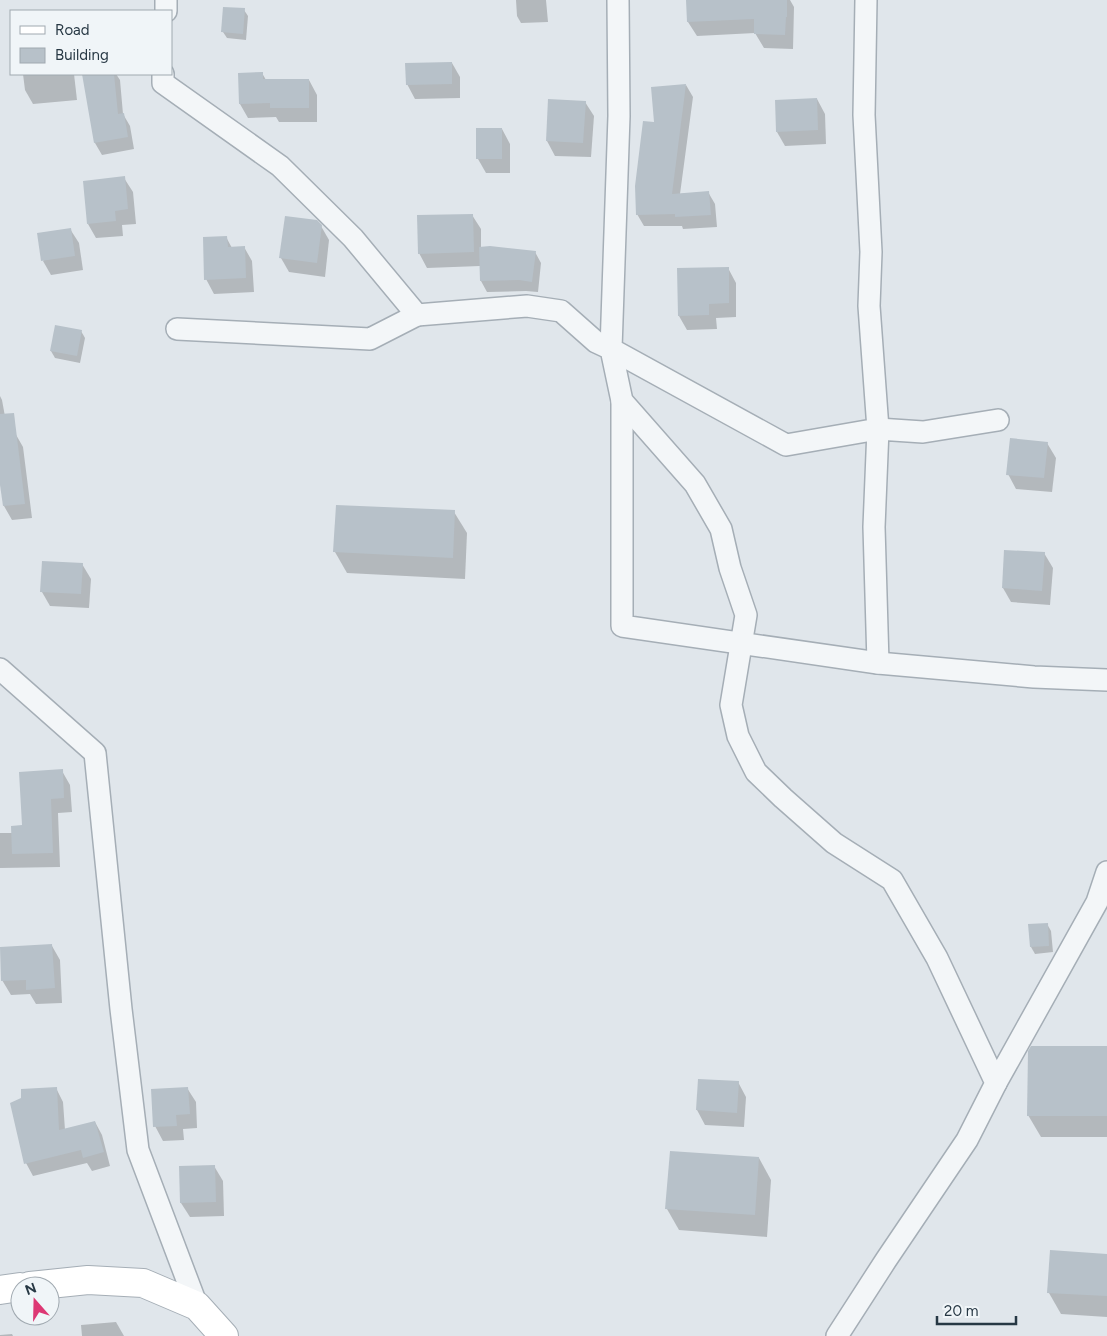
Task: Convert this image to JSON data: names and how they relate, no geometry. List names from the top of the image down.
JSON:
{
  "legend": ["Road", "Building"],
  "scale_bar": "20 m",
  "north": "top"
}
